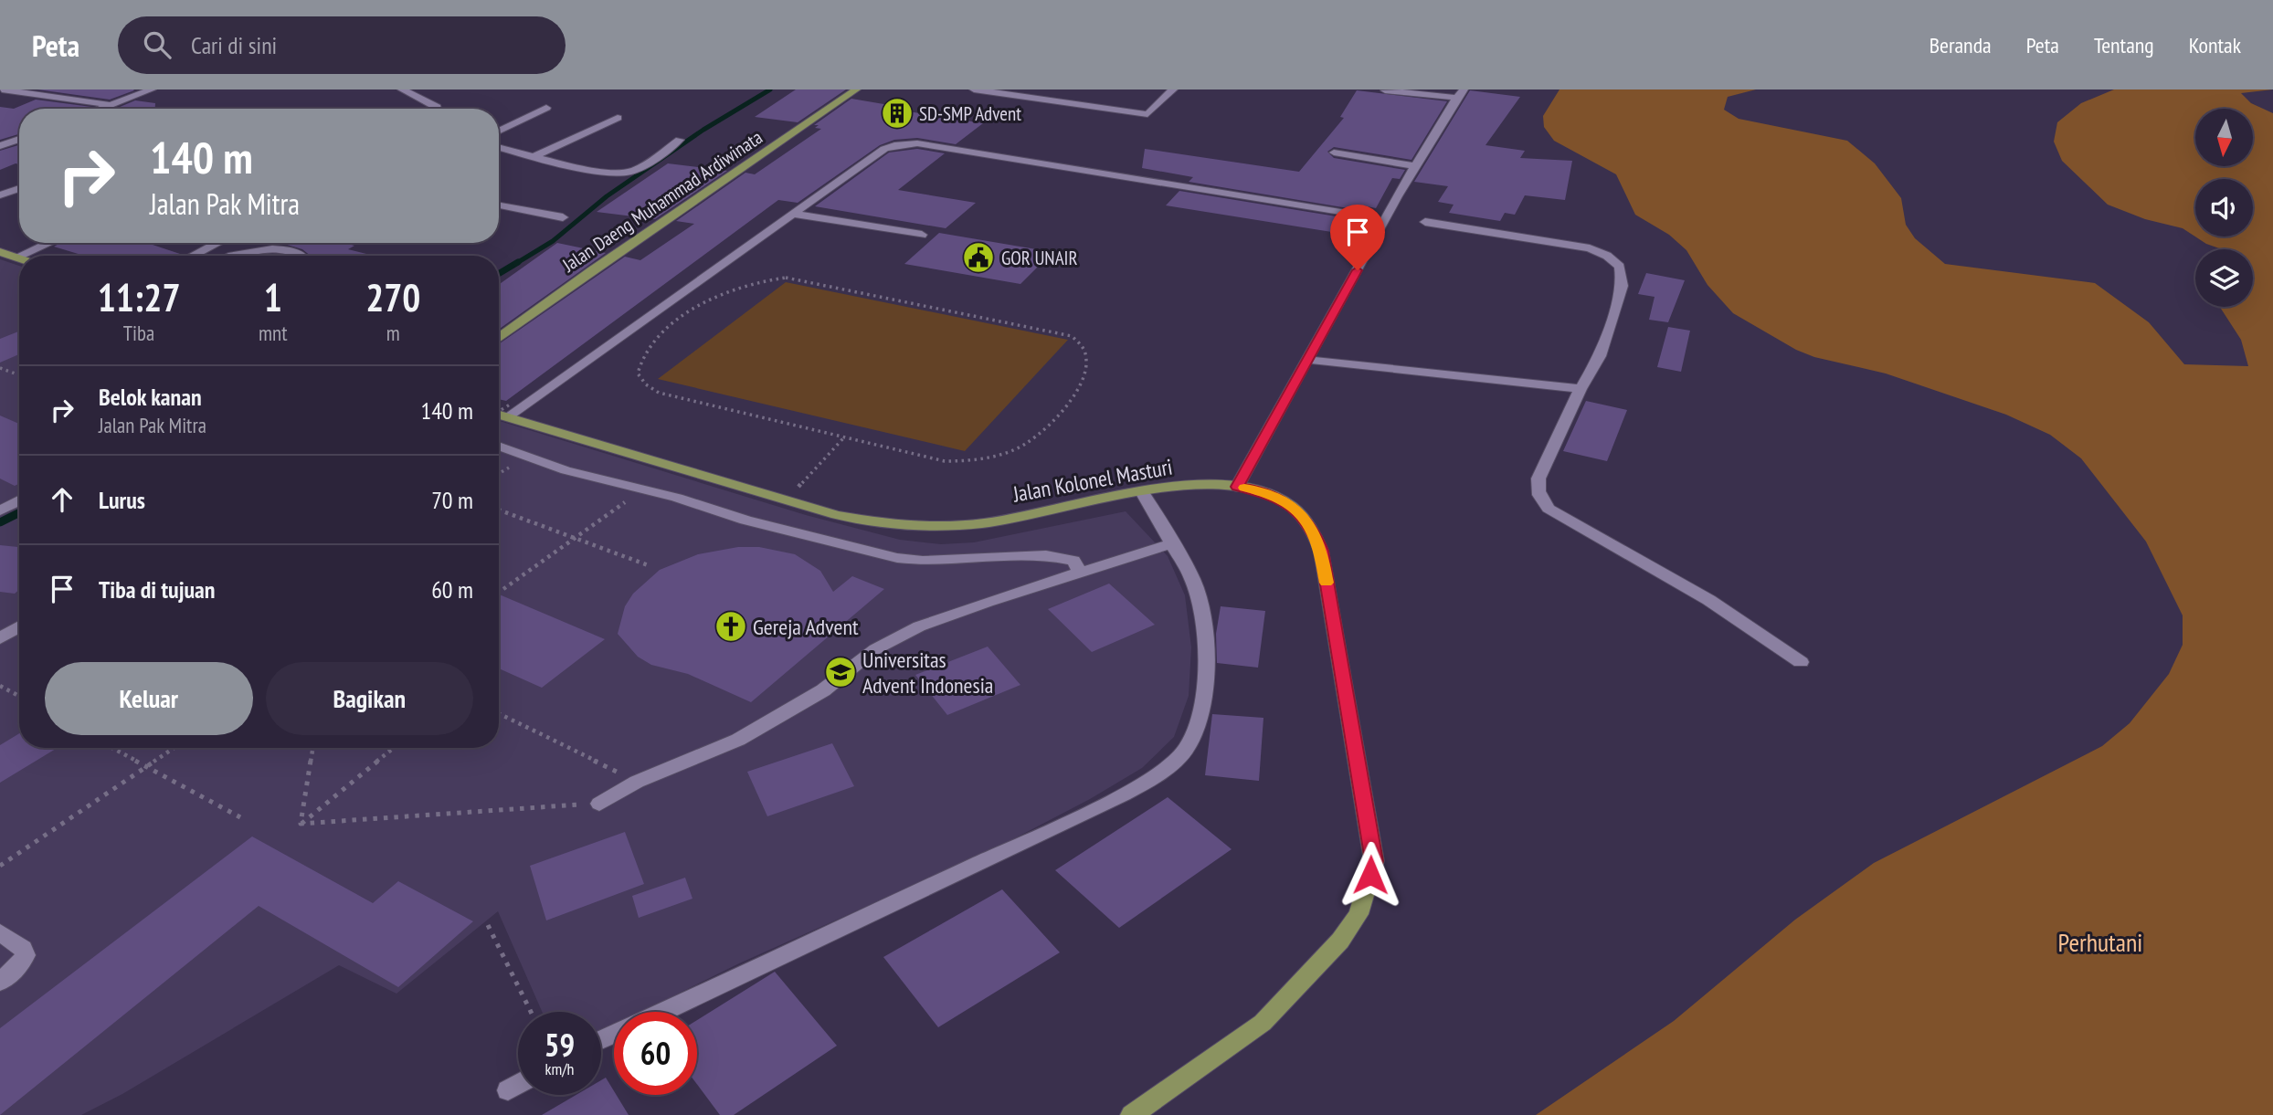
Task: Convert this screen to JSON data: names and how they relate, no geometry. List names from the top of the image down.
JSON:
{
  "streets": {
    "main road": ["Jalan Daeng Muhammad Ardiwinata", "Jalan Kolonel Masturi"]
  },
  "parks": ["Perhutani"],
  "places": {
    "building": ["SD-SMP Advent"],
    "public building": ["GOR UNAIR"],
    "church": ["Gereja Advent"],
    "school or university": ["Universitas Advent Indonesia"]
  },
  "north": "bottom",
  "page": {
    "header": "Peta",
    "search": "Cari di sini",
    "nav": [
      "Beranda",
      "Peta",
      "Tentang",
      "Kontak"
    ],
    "turn": ["140 m", "Jalan Pak Mitra"],
    "eta": [
      "11:27",
      "Tiba",
      "1",
      "mnt",
      "270",
      "m"
    ],
    "list": [
      {
        "name": "Belok kanan",
        "note": "Jalan Pak Mitra",
        "value": "140 m"
      },
      {
        "name": "Lurus",
        "value": "70 m"
      },
      {
        "name": "Tiba di tujuan",
        "value": "60 m"
      }
    ],
    "buttons": ["Keluar", "Bagikan"],
    "speed": "59 km/h",
    "limit": "60"
  }
}
